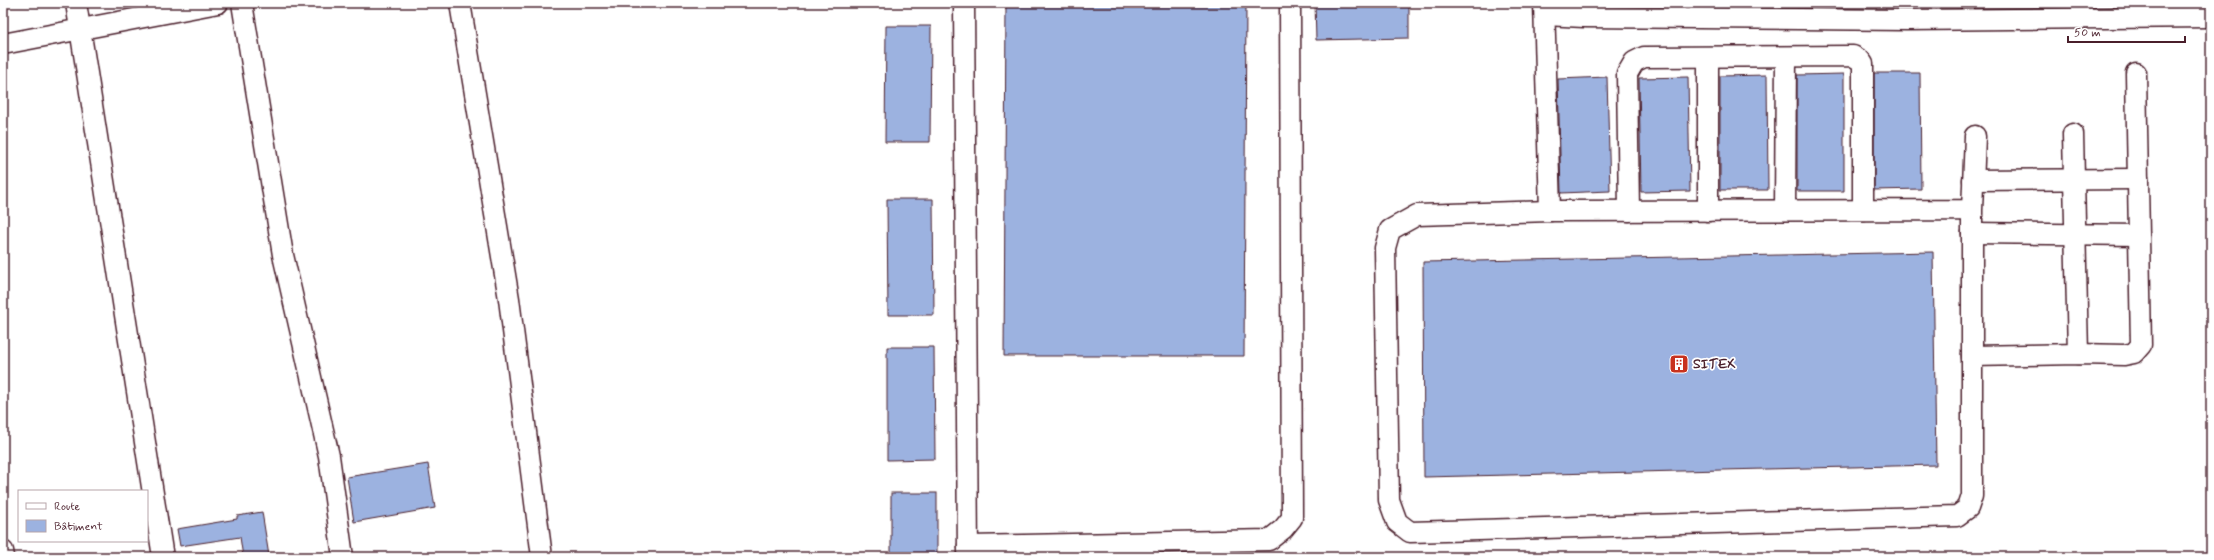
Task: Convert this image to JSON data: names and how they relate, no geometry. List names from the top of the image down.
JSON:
{
  "places": {
    "building": ["SITEX"]
  },
  "legend": ["Route", "Bâtiment"],
  "scale_bar": "50 m"
}
